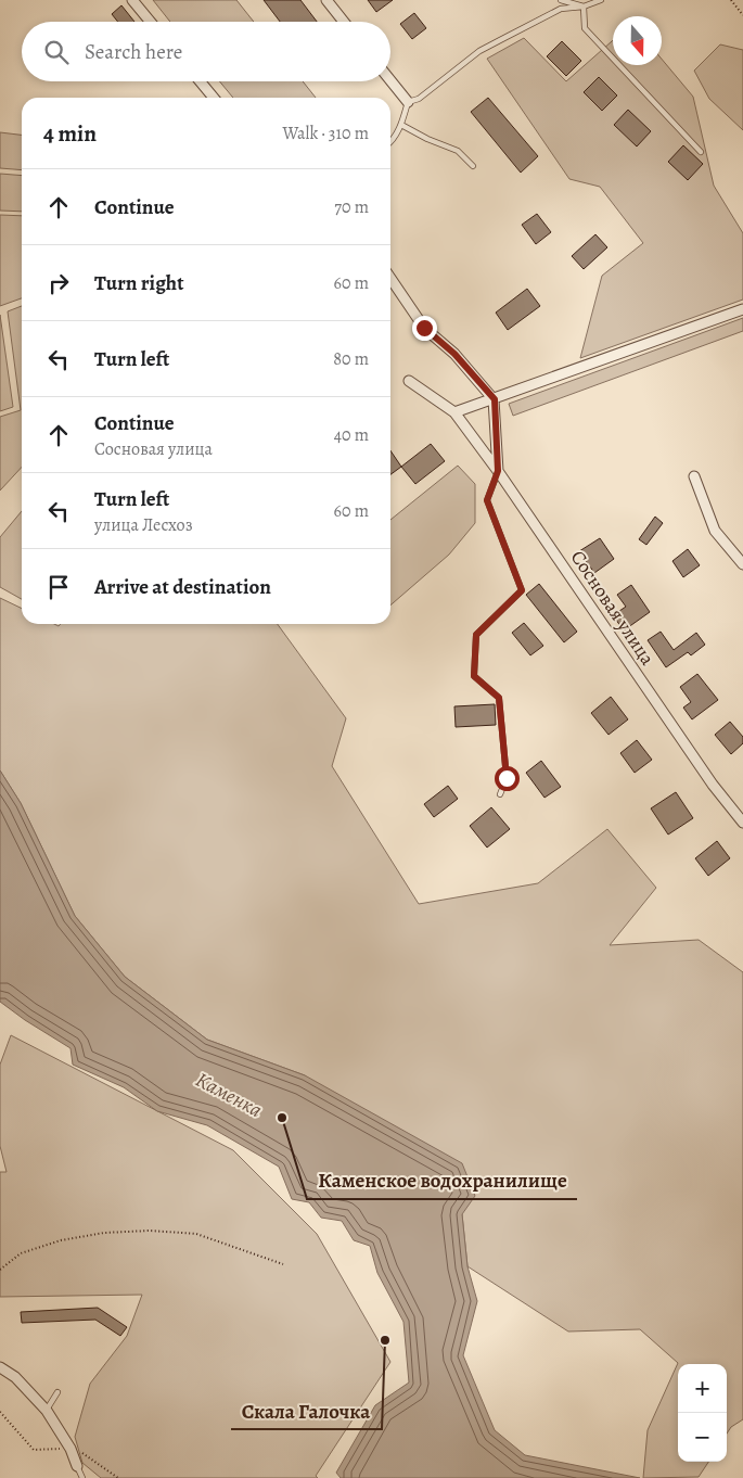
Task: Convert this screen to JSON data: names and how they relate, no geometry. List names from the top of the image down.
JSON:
{
  "streets": {
    "street": ["Сосновая улица"]
  },
  "water": ["Каменка"],
  "places": ["Каменское водохранилище", "Скала Галочка"],
  "north": "bottom",
  "page": {
    "search": "Search here",
    "heading": ["4 min", "Walk · 310 m"],
    "list": [
      ["Continue", "70 m"],
      ["Turn right", "60 m"],
      ["Turn left", "80 m"],
      ["Continue", "Сосновая улица", "40 m"],
      ["Turn left", "улица Лесхоз", "60 m"],
      "Arrive at destination"
    ],
    "map_buttons": ["+", "−"]
  }
}
